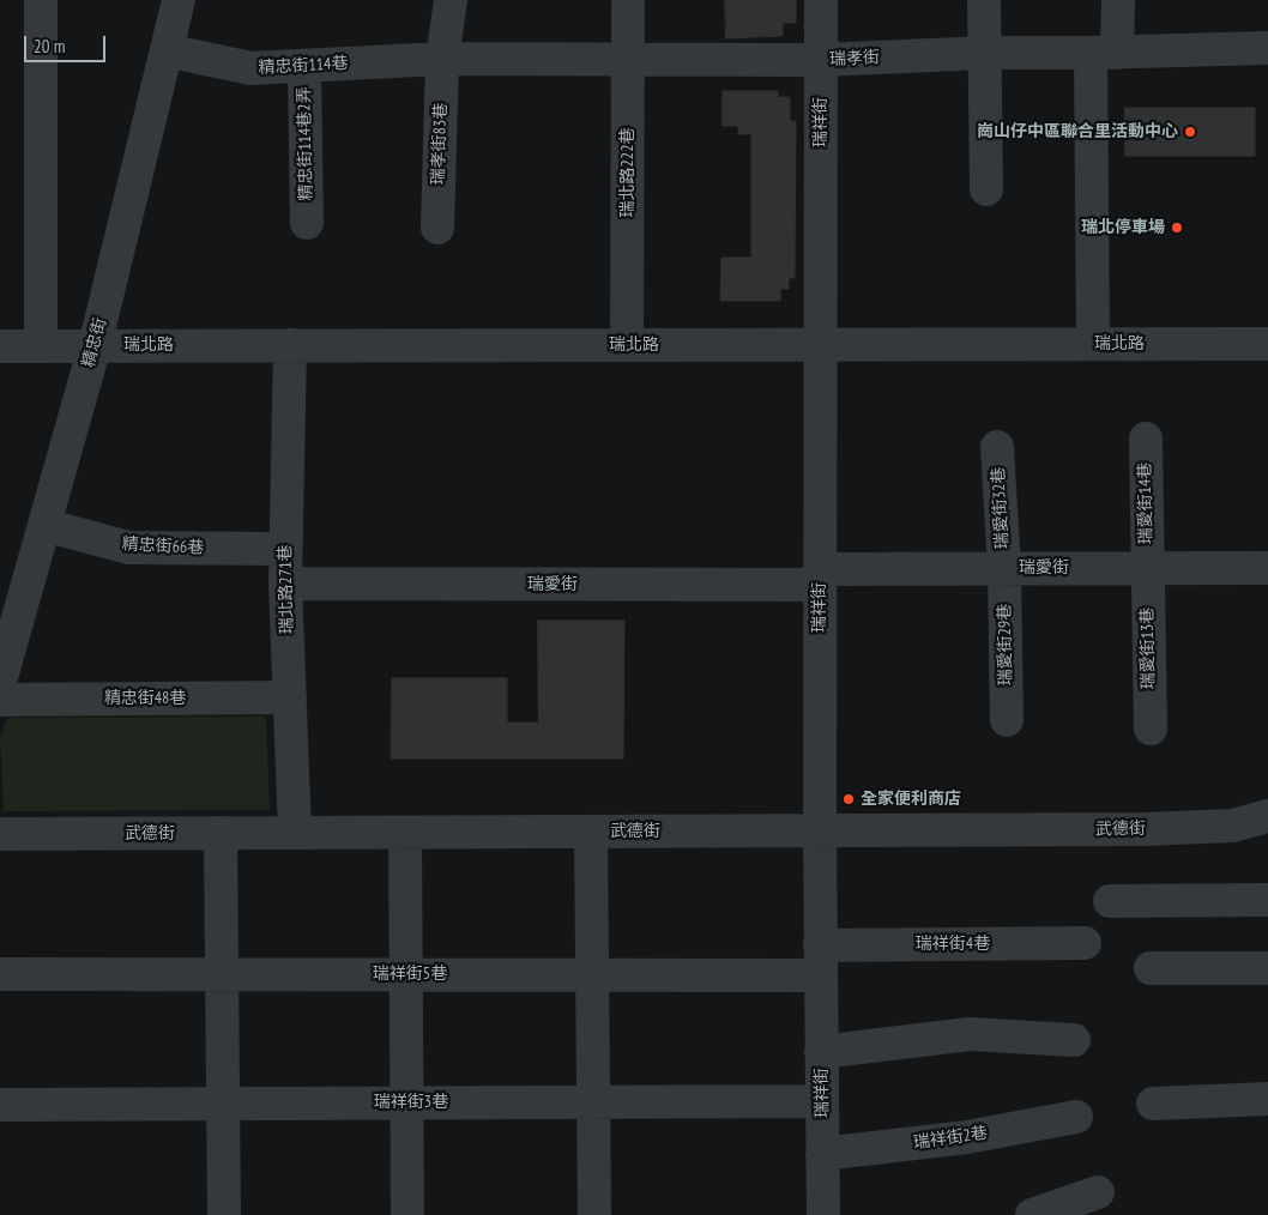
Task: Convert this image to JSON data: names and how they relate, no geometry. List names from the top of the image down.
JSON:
{
  "streets": {
    "street": [
      "瑞孝街",
      "精忠街114巷",
      "瑞祥街",
      "精忠街114巷2弄",
      "瑞孝街83巷",
      "瑞北路222巷",
      "精忠街",
      "瑞北路",
      "瑞愛街14巷",
      "瑞愛街32巷",
      "精忠街66巷",
      "瑞愛街",
      "瑞北路271巷",
      "瑞愛街29巷",
      "瑞愛街13巷",
      "精忠街48巷",
      "武德街",
      "瑞祥街4巷",
      "瑞祥街5巷",
      "瑞祥街3巷",
      "瑞祥街2巷"
    ]
  },
  "crossings": [
    ["瑞孝街", "精忠街114巷"],
    ["瑞孝街", "瑞祥街"],
    ["瑞孝街", "瑞孝街83巷"],
    ["瑞孝街", "瑞北路222巷"],
    ["精忠街114巷", "精忠街114巷2弄"],
    ["精忠街114巷", "瑞孝街83巷"],
    ["精忠街114巷", "精忠街"],
    ["瑞祥街", "瑞北路"],
    ["瑞祥街", "瑞愛街"],
    ["瑞祥街", "武德街"],
    ["瑞祥街", "瑞祥街4巷"],
    ["瑞祥街", "瑞祥街5巷"],
    ["瑞祥街", "瑞祥街3巷"],
    ["瑞祥街", "瑞祥街2巷"],
    ["瑞北路222巷", "瑞北路"],
    ["精忠街", "瑞北路"],
    ["精忠街", "精忠街66巷"],
    ["瑞北路", "瑞北路271巷"],
    ["瑞愛街14巷", "瑞愛街"],
    ["瑞愛街14巷", "瑞愛街13巷"],
    ["瑞愛街32巷", "瑞愛街"],
    ["瑞愛街32巷", "瑞愛街29巷"],
    ["精忠街66巷", "瑞北路271巷"],
    ["瑞愛街", "瑞北路271巷"],
    ["瑞愛街", "瑞愛街29巷"],
    ["瑞愛街", "瑞愛街13巷"],
    ["瑞北路271巷", "精忠街48巷"],
    ["瑞北路271巷", "武德街"],
    ["瑞祥街4巷", "瑞祥街5巷"]
  ],
  "places": ["崗山仔中區聯合里活動中心", "瑞北停車場", "全家便利商店"],
  "scale_bar": "20 m"
}
